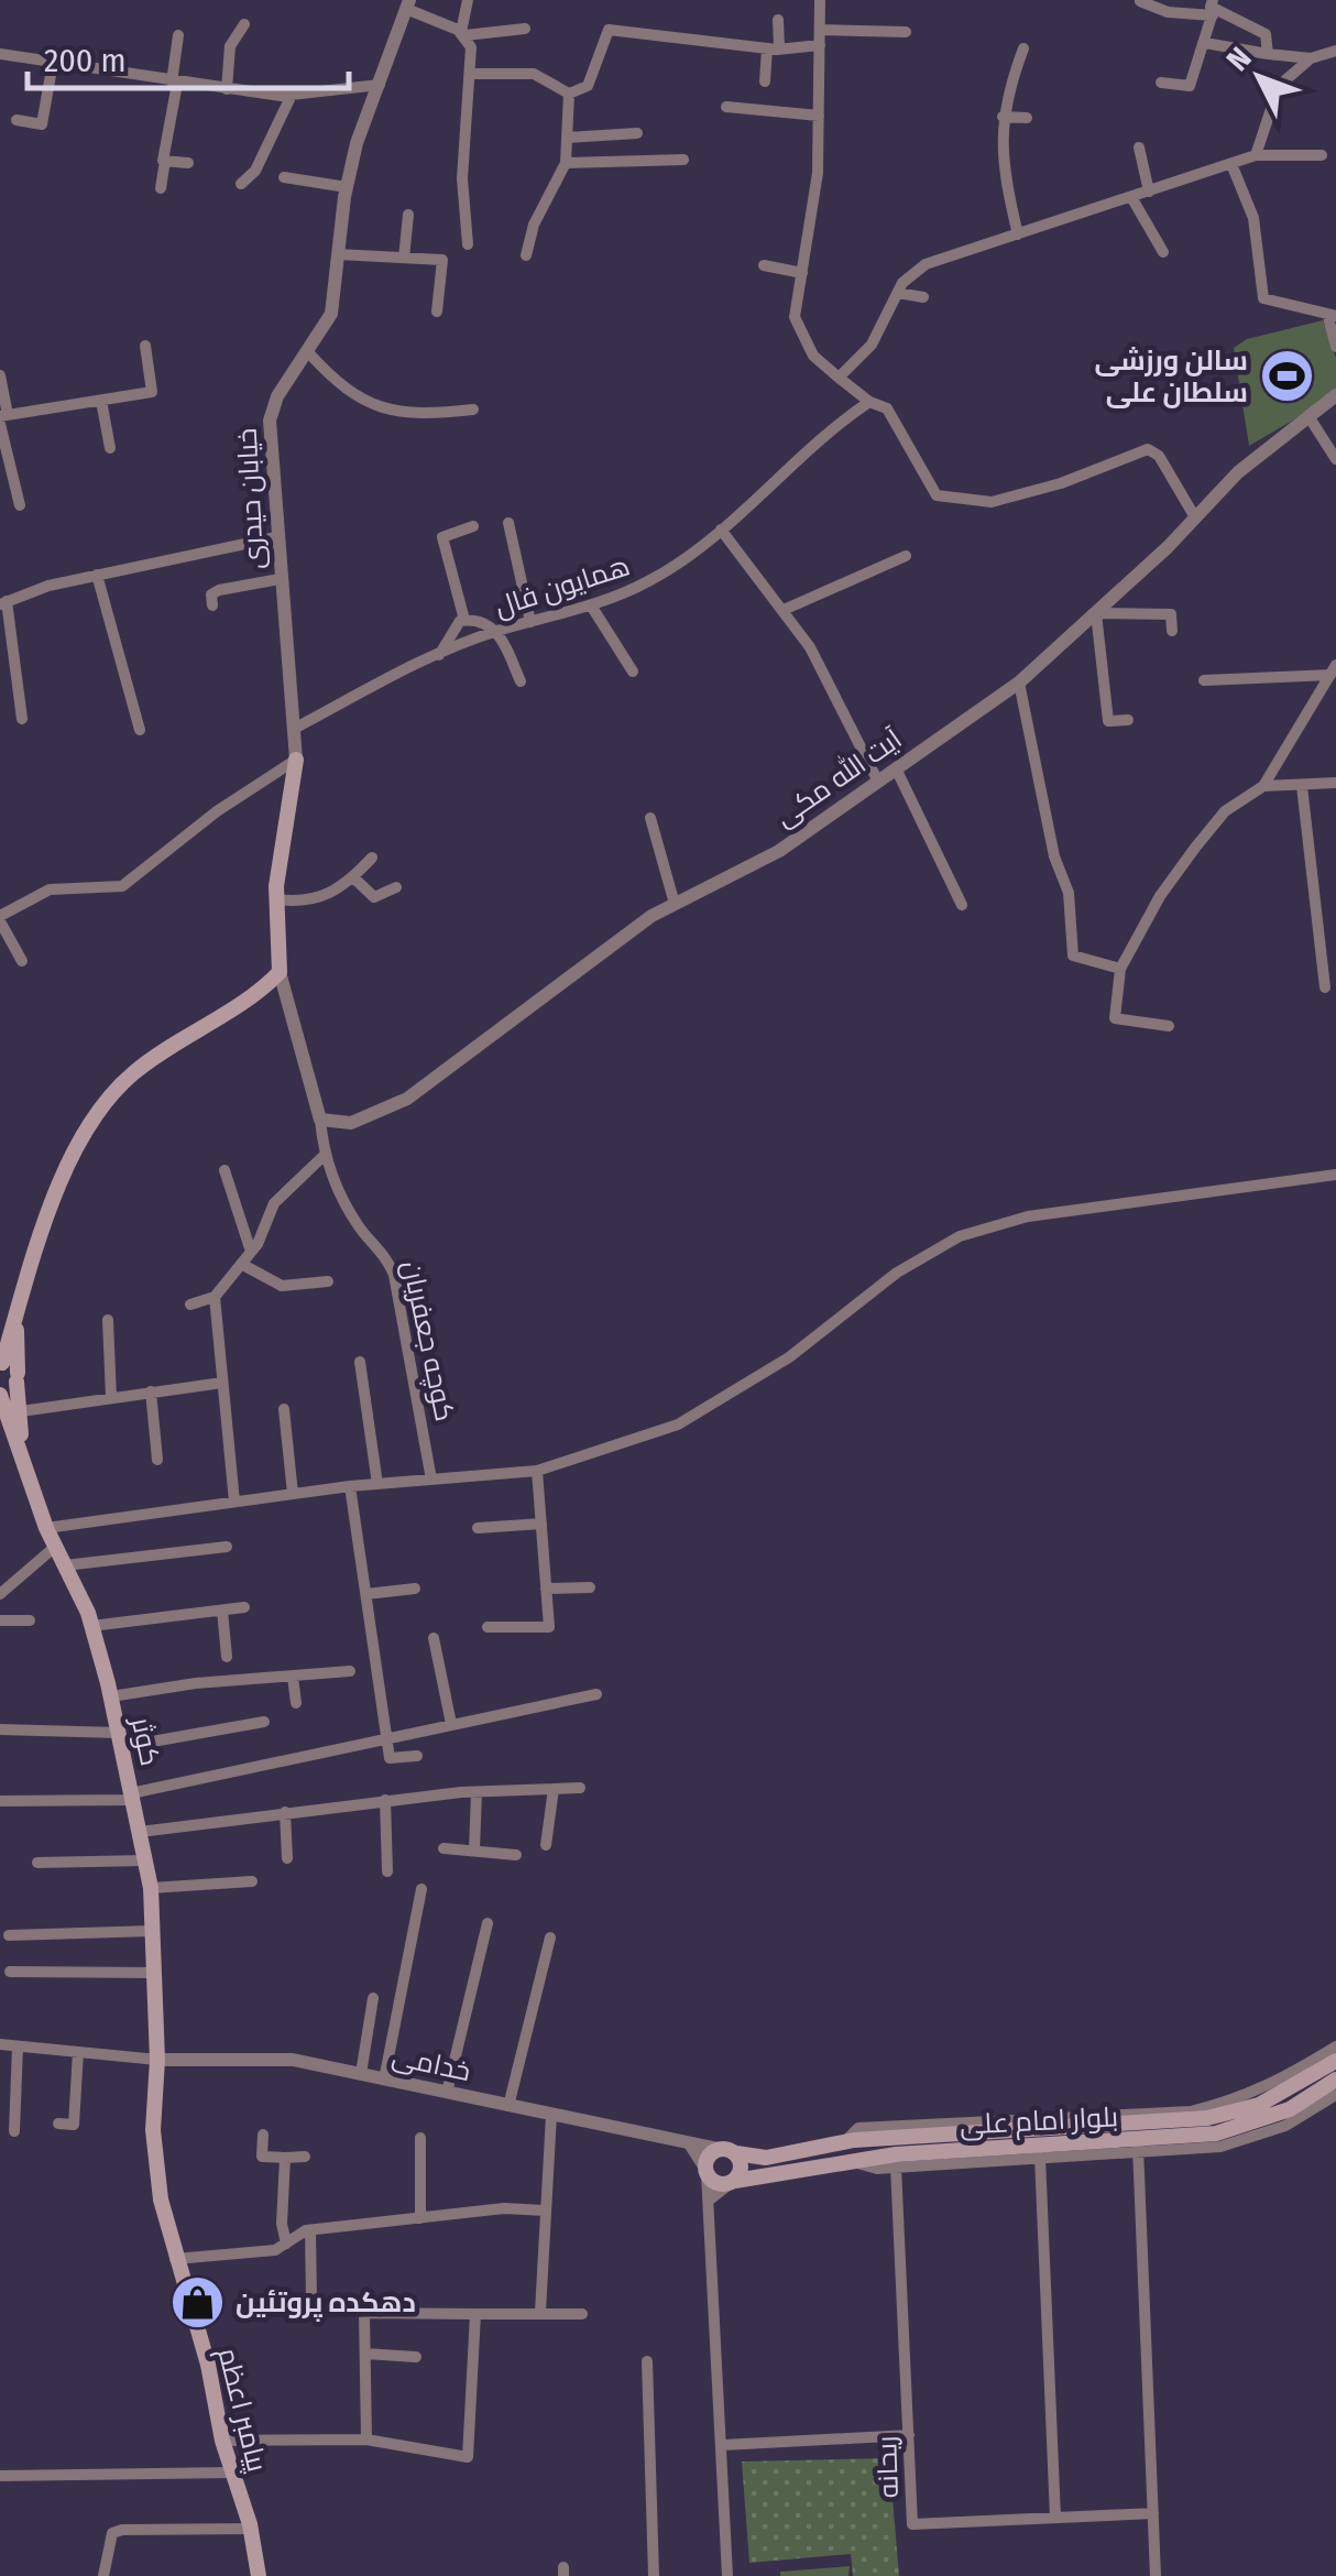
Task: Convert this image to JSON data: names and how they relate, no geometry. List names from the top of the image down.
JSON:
{
  "streets": {
    "main road": ["کوثر", "بلوار امام علی", "پیامبر اعظم"],
    "street": [
      "خیابان حیدری",
      "همایون فال",
      "آیت الله مکی",
      "کوچه جعفریان",
      "خدامی",
      "ریحانه"
    ]
  },
  "crossings": [
    ["خیابان حیدری", "همایون فال"],
    ["آیت الله مکی", "کوچه جعفریان"],
    ["کوثر", "خدامی"],
    ["کوثر", "پیامبر اعظم"],
    ["خدامی", "بلوار امام علی"],
    ["خدامی", "پیامبر اعظم"]
  ],
  "places": {
    "sports": ["سالن ورزشی سلطان علی"],
    "shop": ["دهکده پروتئین"]
  },
  "scale_bar": "200 m",
  "north": "top left"
}
